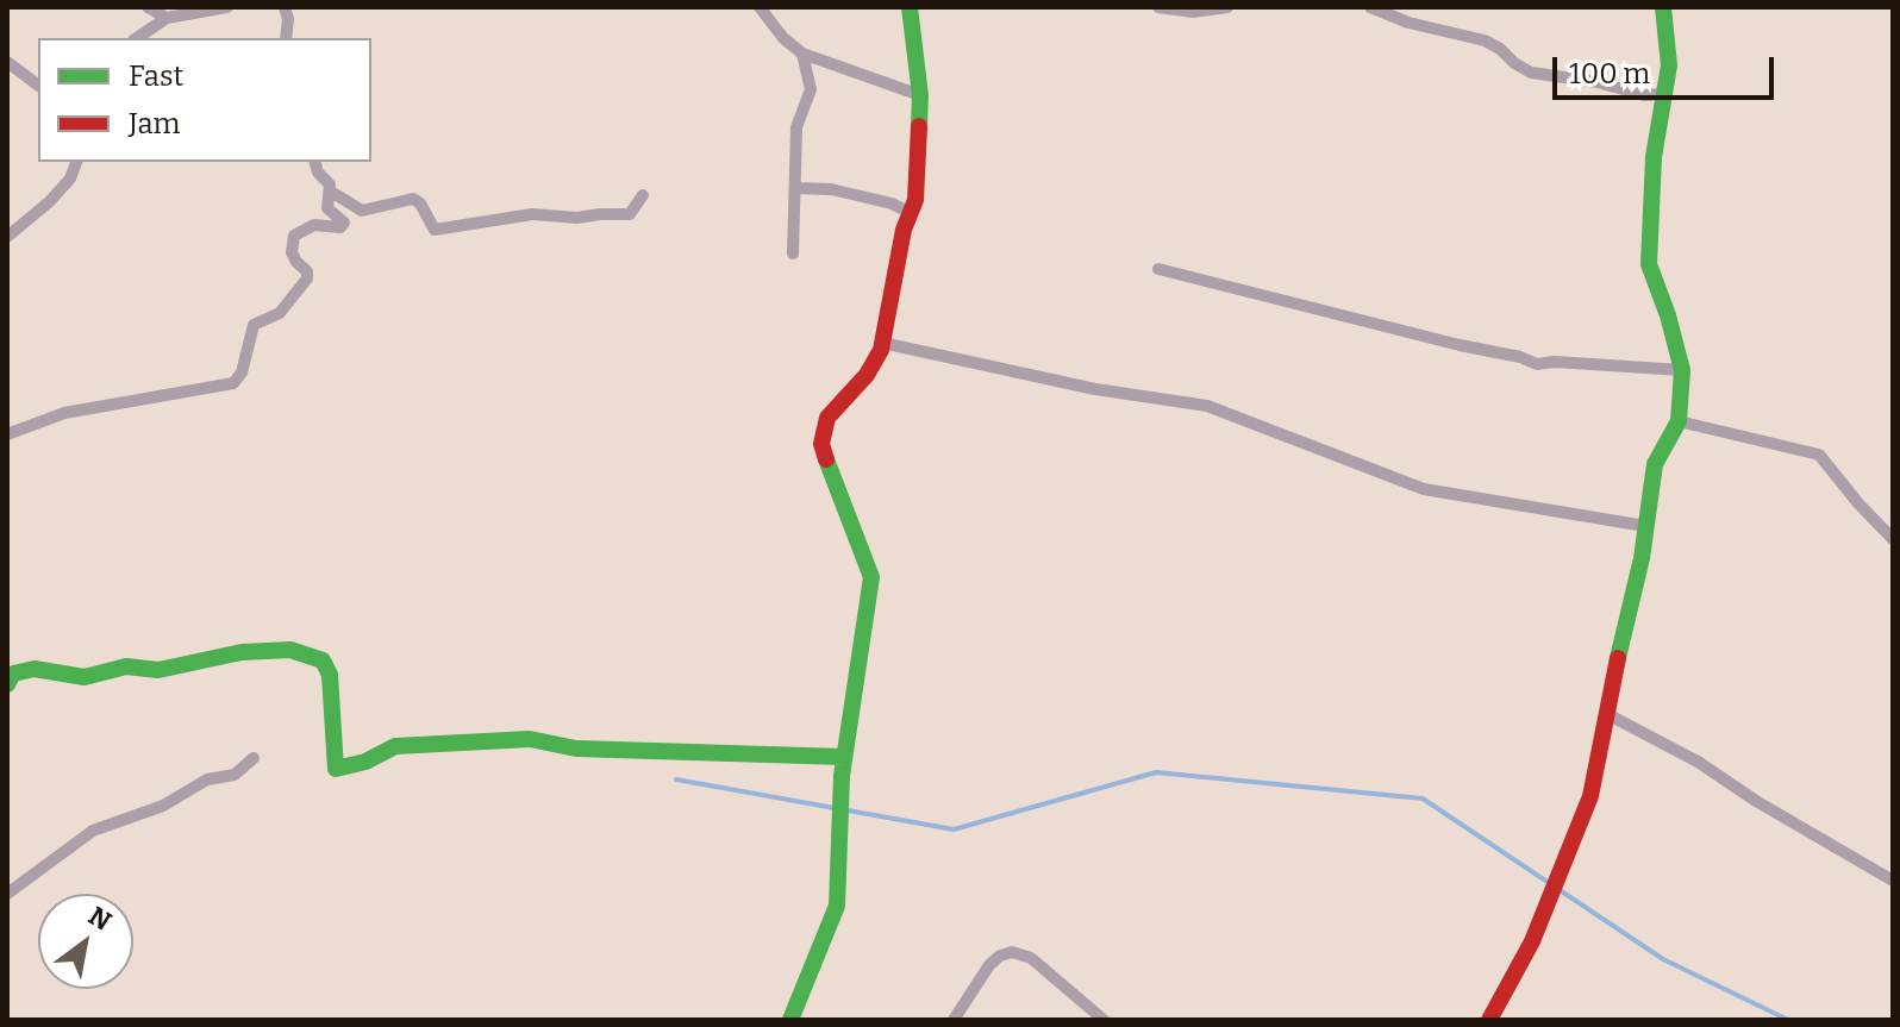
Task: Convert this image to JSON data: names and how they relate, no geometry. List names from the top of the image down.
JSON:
{
  "legend": ["Fast", "Jam"],
  "scale_bar": "100 m",
  "north": "top right"
}
